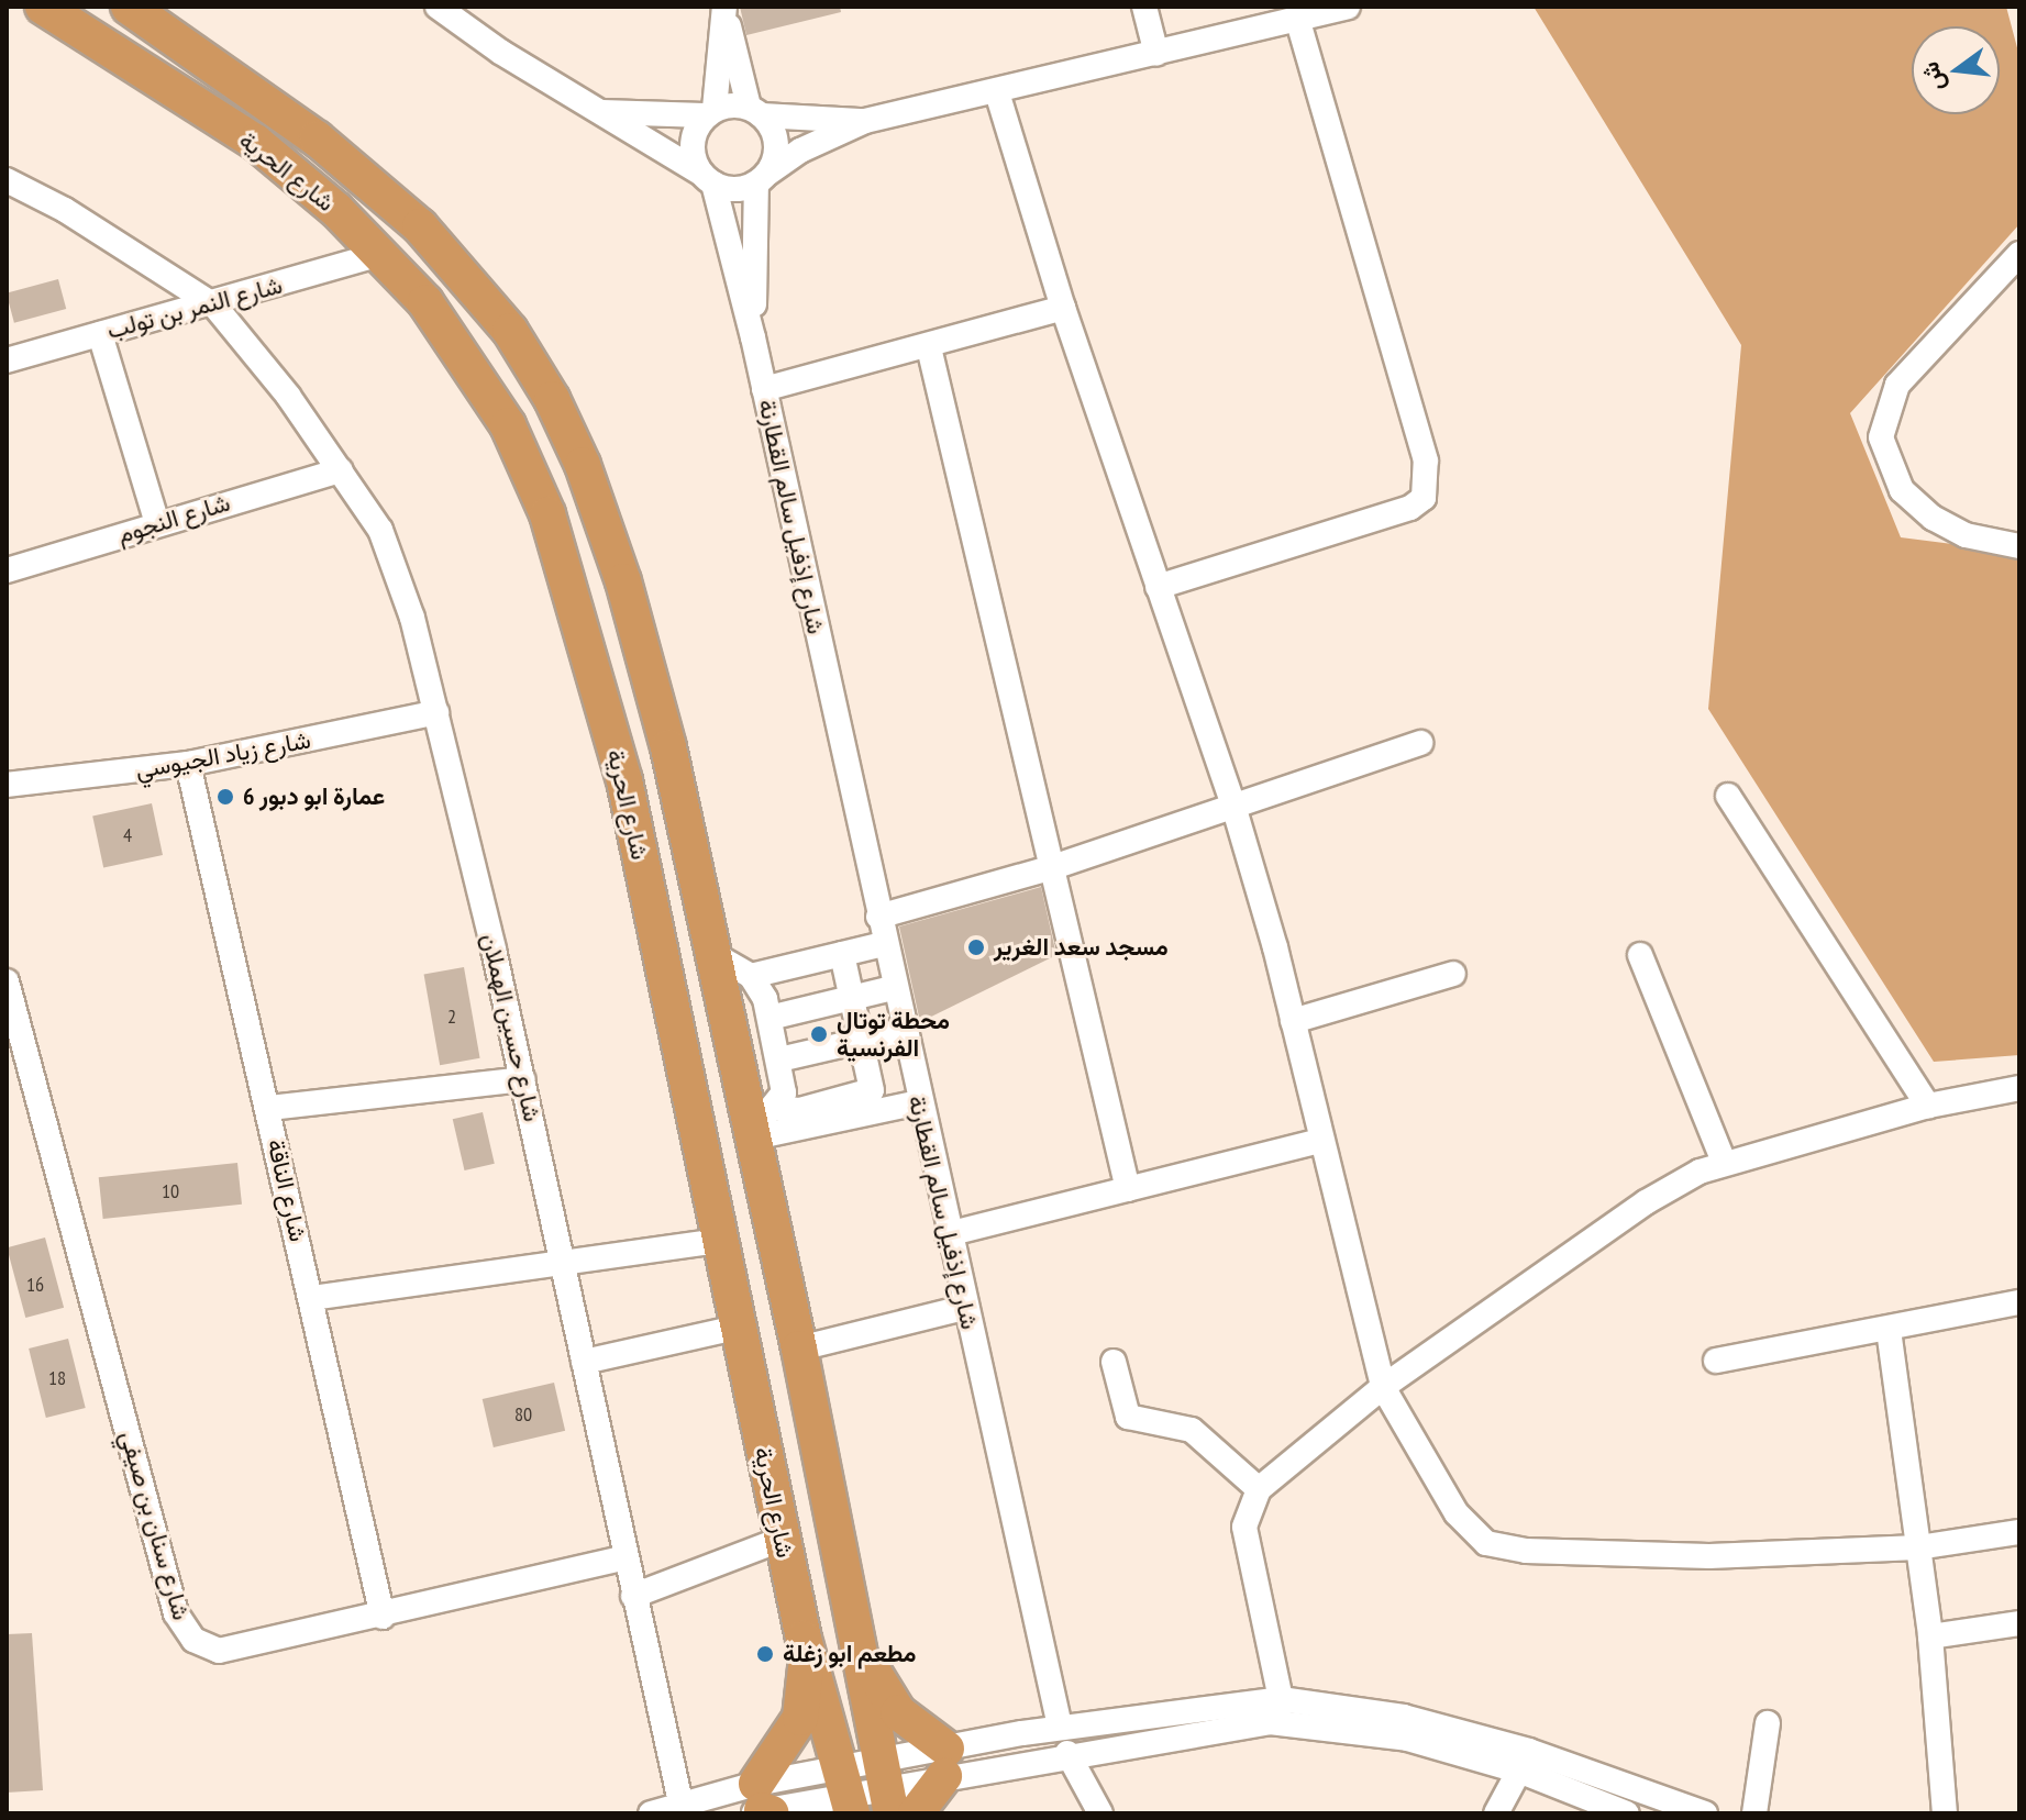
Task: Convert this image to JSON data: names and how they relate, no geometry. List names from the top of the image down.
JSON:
{
  "streets": {
    "highway": ["شارع الحرية"],
    "street": [
      "شارع النمر بن تولب",
      "شارع إذفيل سالم القطارنة",
      "شارع النجوم",
      "شارع زياد الجيوسي",
      "شارع حسين الهملان",
      "شارع الناقة",
      "شارع سنان بن صيفي"
    ]
  },
  "crossings": [
    ["شارع الحرية", "شارع النمر بن تولب"],
    ["شارع النمر بن تولب", "شارع حسين الهملان"],
    ["شارع النجوم", "شارع حسين الهملان"],
    ["شارع زياد الجيوسي", "شارع حسين الهملان"],
    ["شارع زياد الجيوسي", "شارع الناقة"],
    ["شارع حسين الهملان", "شارع سنان بن صيفي"],
    ["شارع الناقة", "شارع سنان بن صيفي"]
  ],
  "places": [
    "عمارة ابو دبور 6",
    "مسجد سعد الغرير",
    "محطة توتال الفرنسية",
    "مطعم ابو زغلة"
  ],
  "house_numbers": [
    "4",
    "2",
    "10",
    "16",
    "18",
    "80"
  ],
  "north": "left"
}
